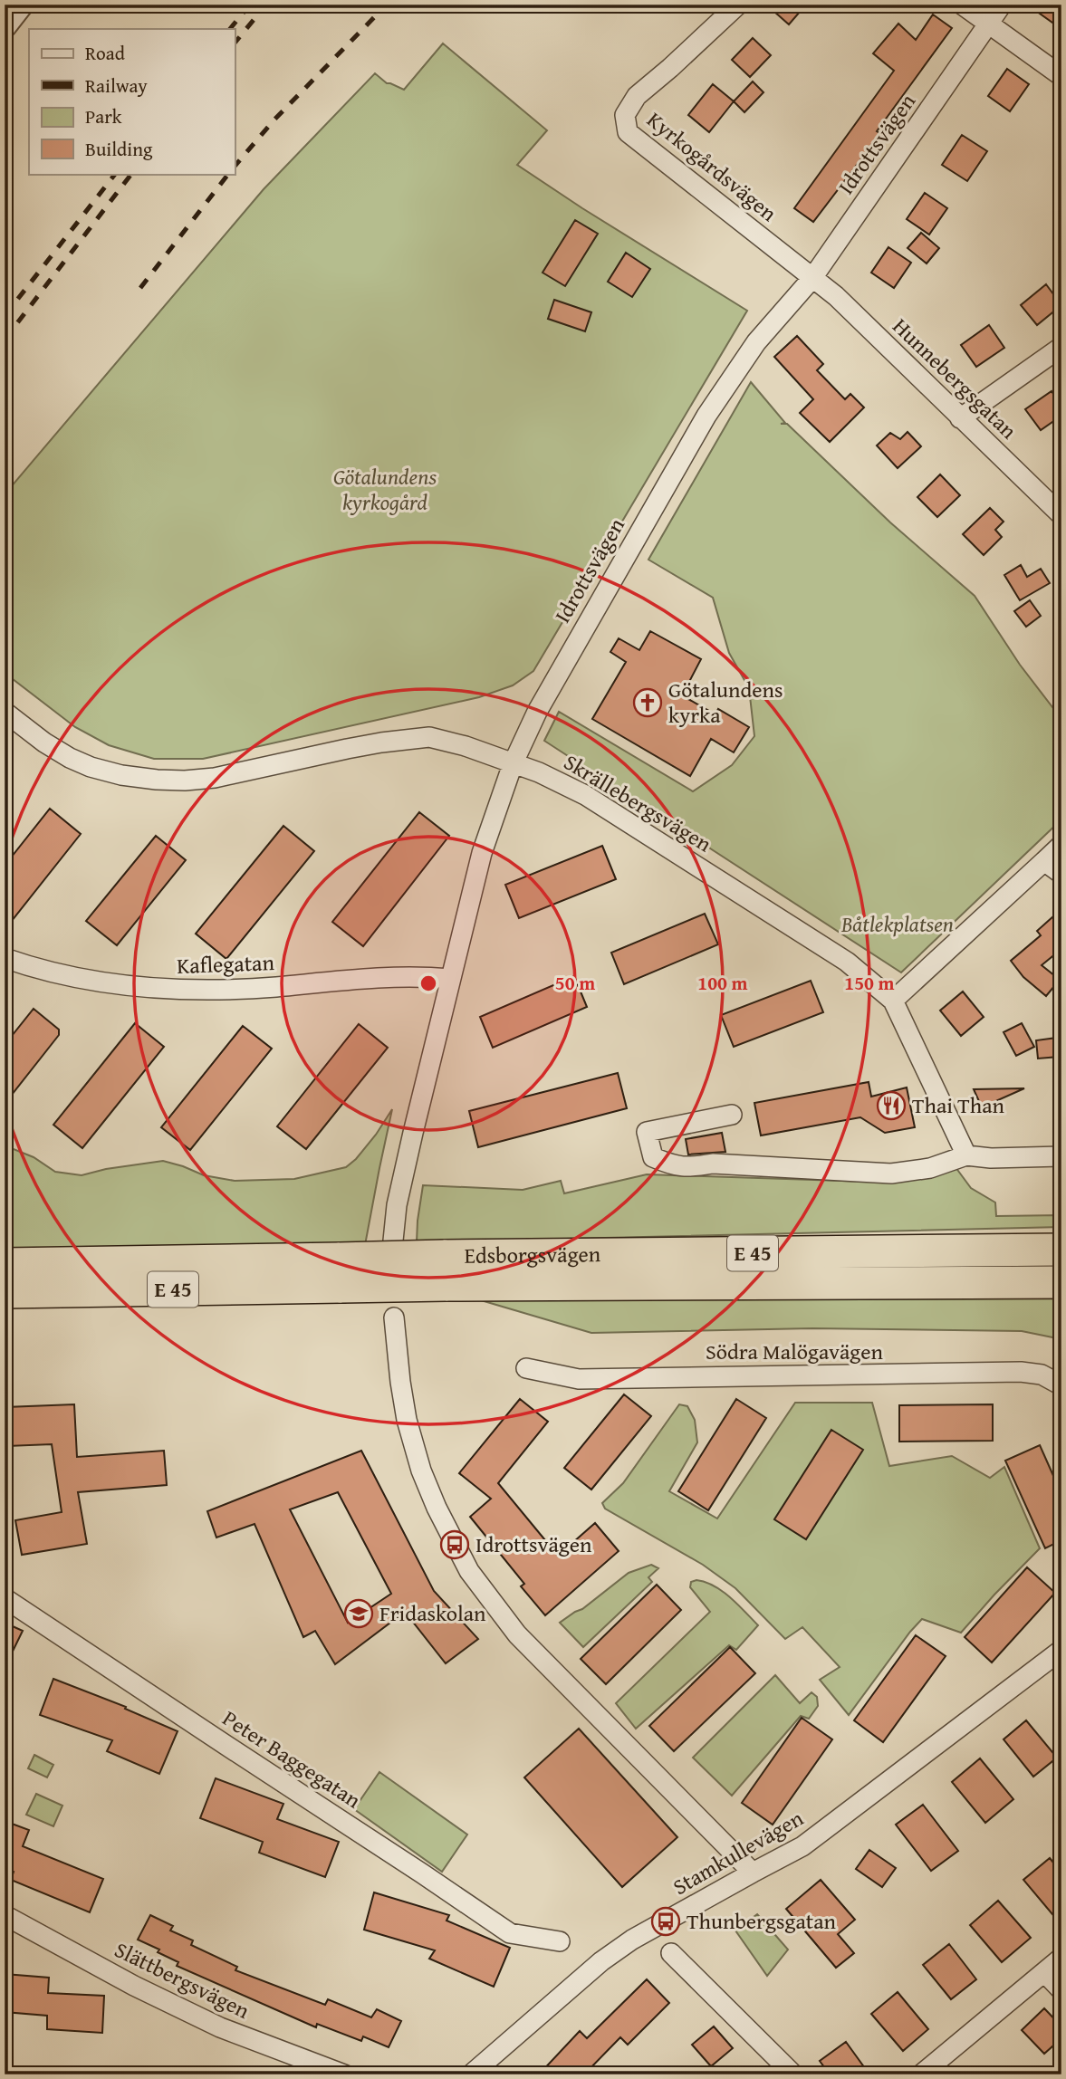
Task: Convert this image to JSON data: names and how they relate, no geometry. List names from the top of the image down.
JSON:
{
  "streets": {
    "highway": ["E 45", "Edsborgsvägen"],
    "street": [
      "Idrottsvägen",
      "Kyrkogårdsvägen",
      "Hunnebergsgatan",
      "Skrällebergsvägen",
      "Kaflegatan",
      "Södra Malögavägen",
      "Peter Baggegatan",
      "Stamkullevägen",
      "Slättbergsvägen"
    ]
  },
  "crossings": [
    ["Idrottsvägen", "Kyrkogårdsvägen"],
    ["Idrottsvägen", "Hunnebergsgatan"],
    ["Idrottsvägen", "Skrällebergsvägen"],
    ["Idrottsvägen", "Kaflegatan"],
    ["Kyrkogårdsvägen", "Hunnebergsgatan"]
  ],
  "parks": ["Götalundens kyrkogård", "Båtlekplatsen"],
  "places": {
    "church": ["Götalundens kyrka"],
    "restaurant": ["Thai Than"],
    "bus stop": ["Idrottsvägen", "Thunbergsgatan"],
    "school or university": ["Fridaskolan"]
  },
  "legend": [
    "Road",
    "Railway",
    "Park",
    "Building"
  ],
  "rings": ["50 m", "100 m", "150 m"]
}
